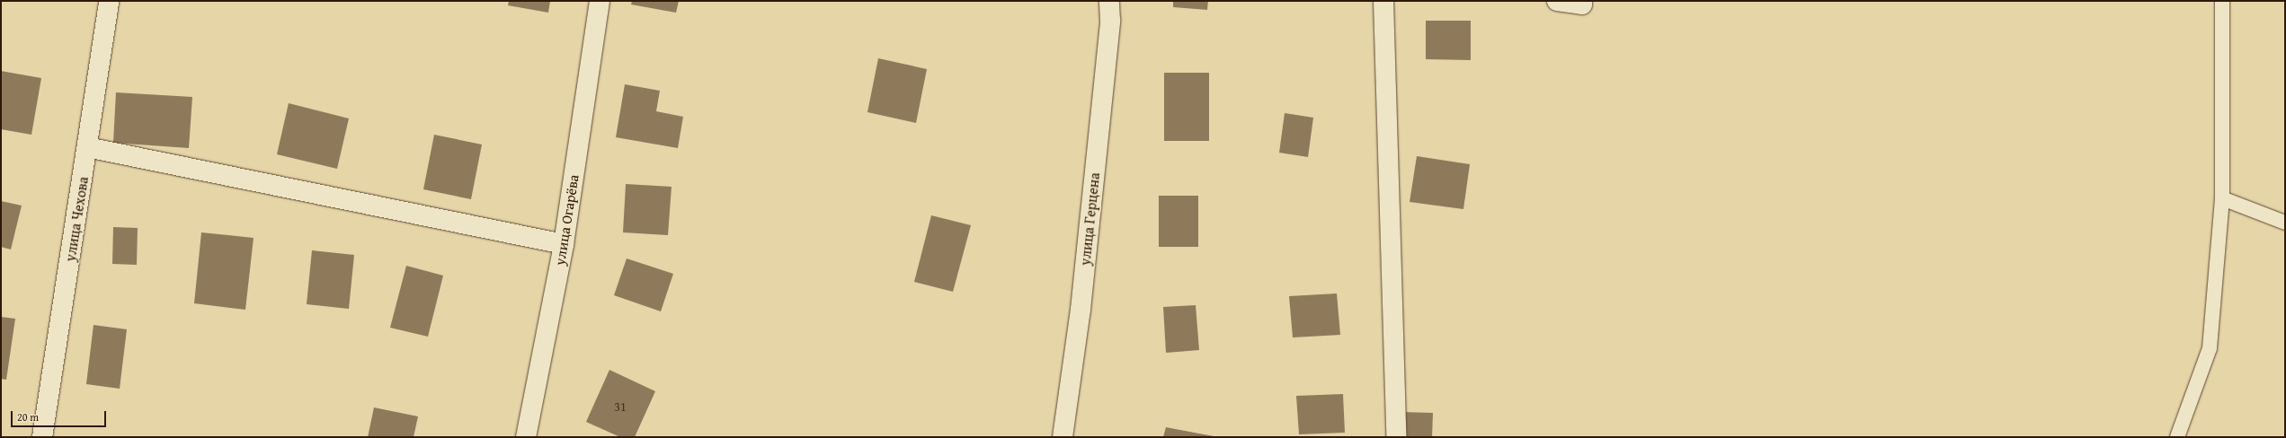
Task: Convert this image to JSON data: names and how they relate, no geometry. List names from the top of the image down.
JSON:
{
  "streets": {
    "street": ["улица Чехова", "улица Герцена", "улица Огарёва"]
  },
  "house_numbers": ["31"],
  "scale_bar": "20 m"
}
